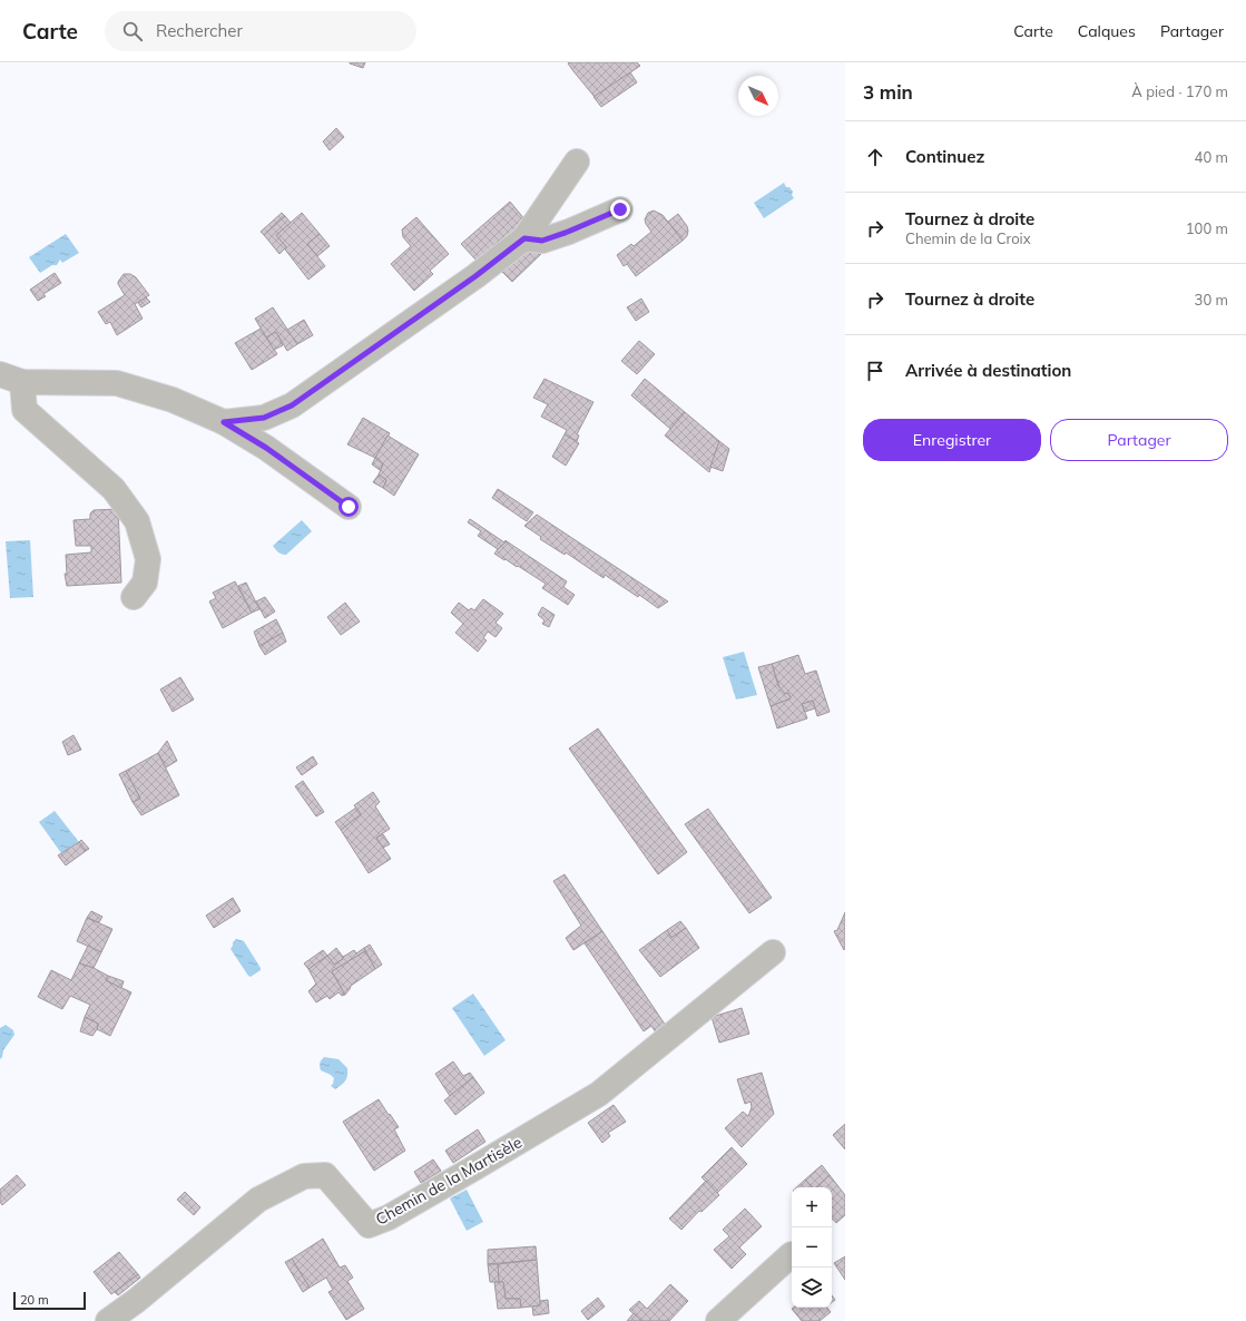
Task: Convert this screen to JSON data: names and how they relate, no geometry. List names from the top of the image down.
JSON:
{
  "streets": {
    "street": ["Chemin de la Martisèle"]
  },
  "scale_bar": "20 m",
  "north": "bottom right",
  "page": {
    "header": "Carte",
    "search": "Rechercher",
    "nav": ["Carte", "Calques", "Partager"],
    "heading": ["3 min", "À pied · 170 m"],
    "list": [
      ["Continuez", "40 m"],
      ["Tournez à droite", "Chemin de la Croix", "100 m"],
      ["Tournez à droite", "30 m"],
      "Arrivée à destination"
    ],
    "buttons": ["Enregistrer", "Partager"],
    "map_buttons": ["+", "−"],
    "scale": "20 m"
  }
}
